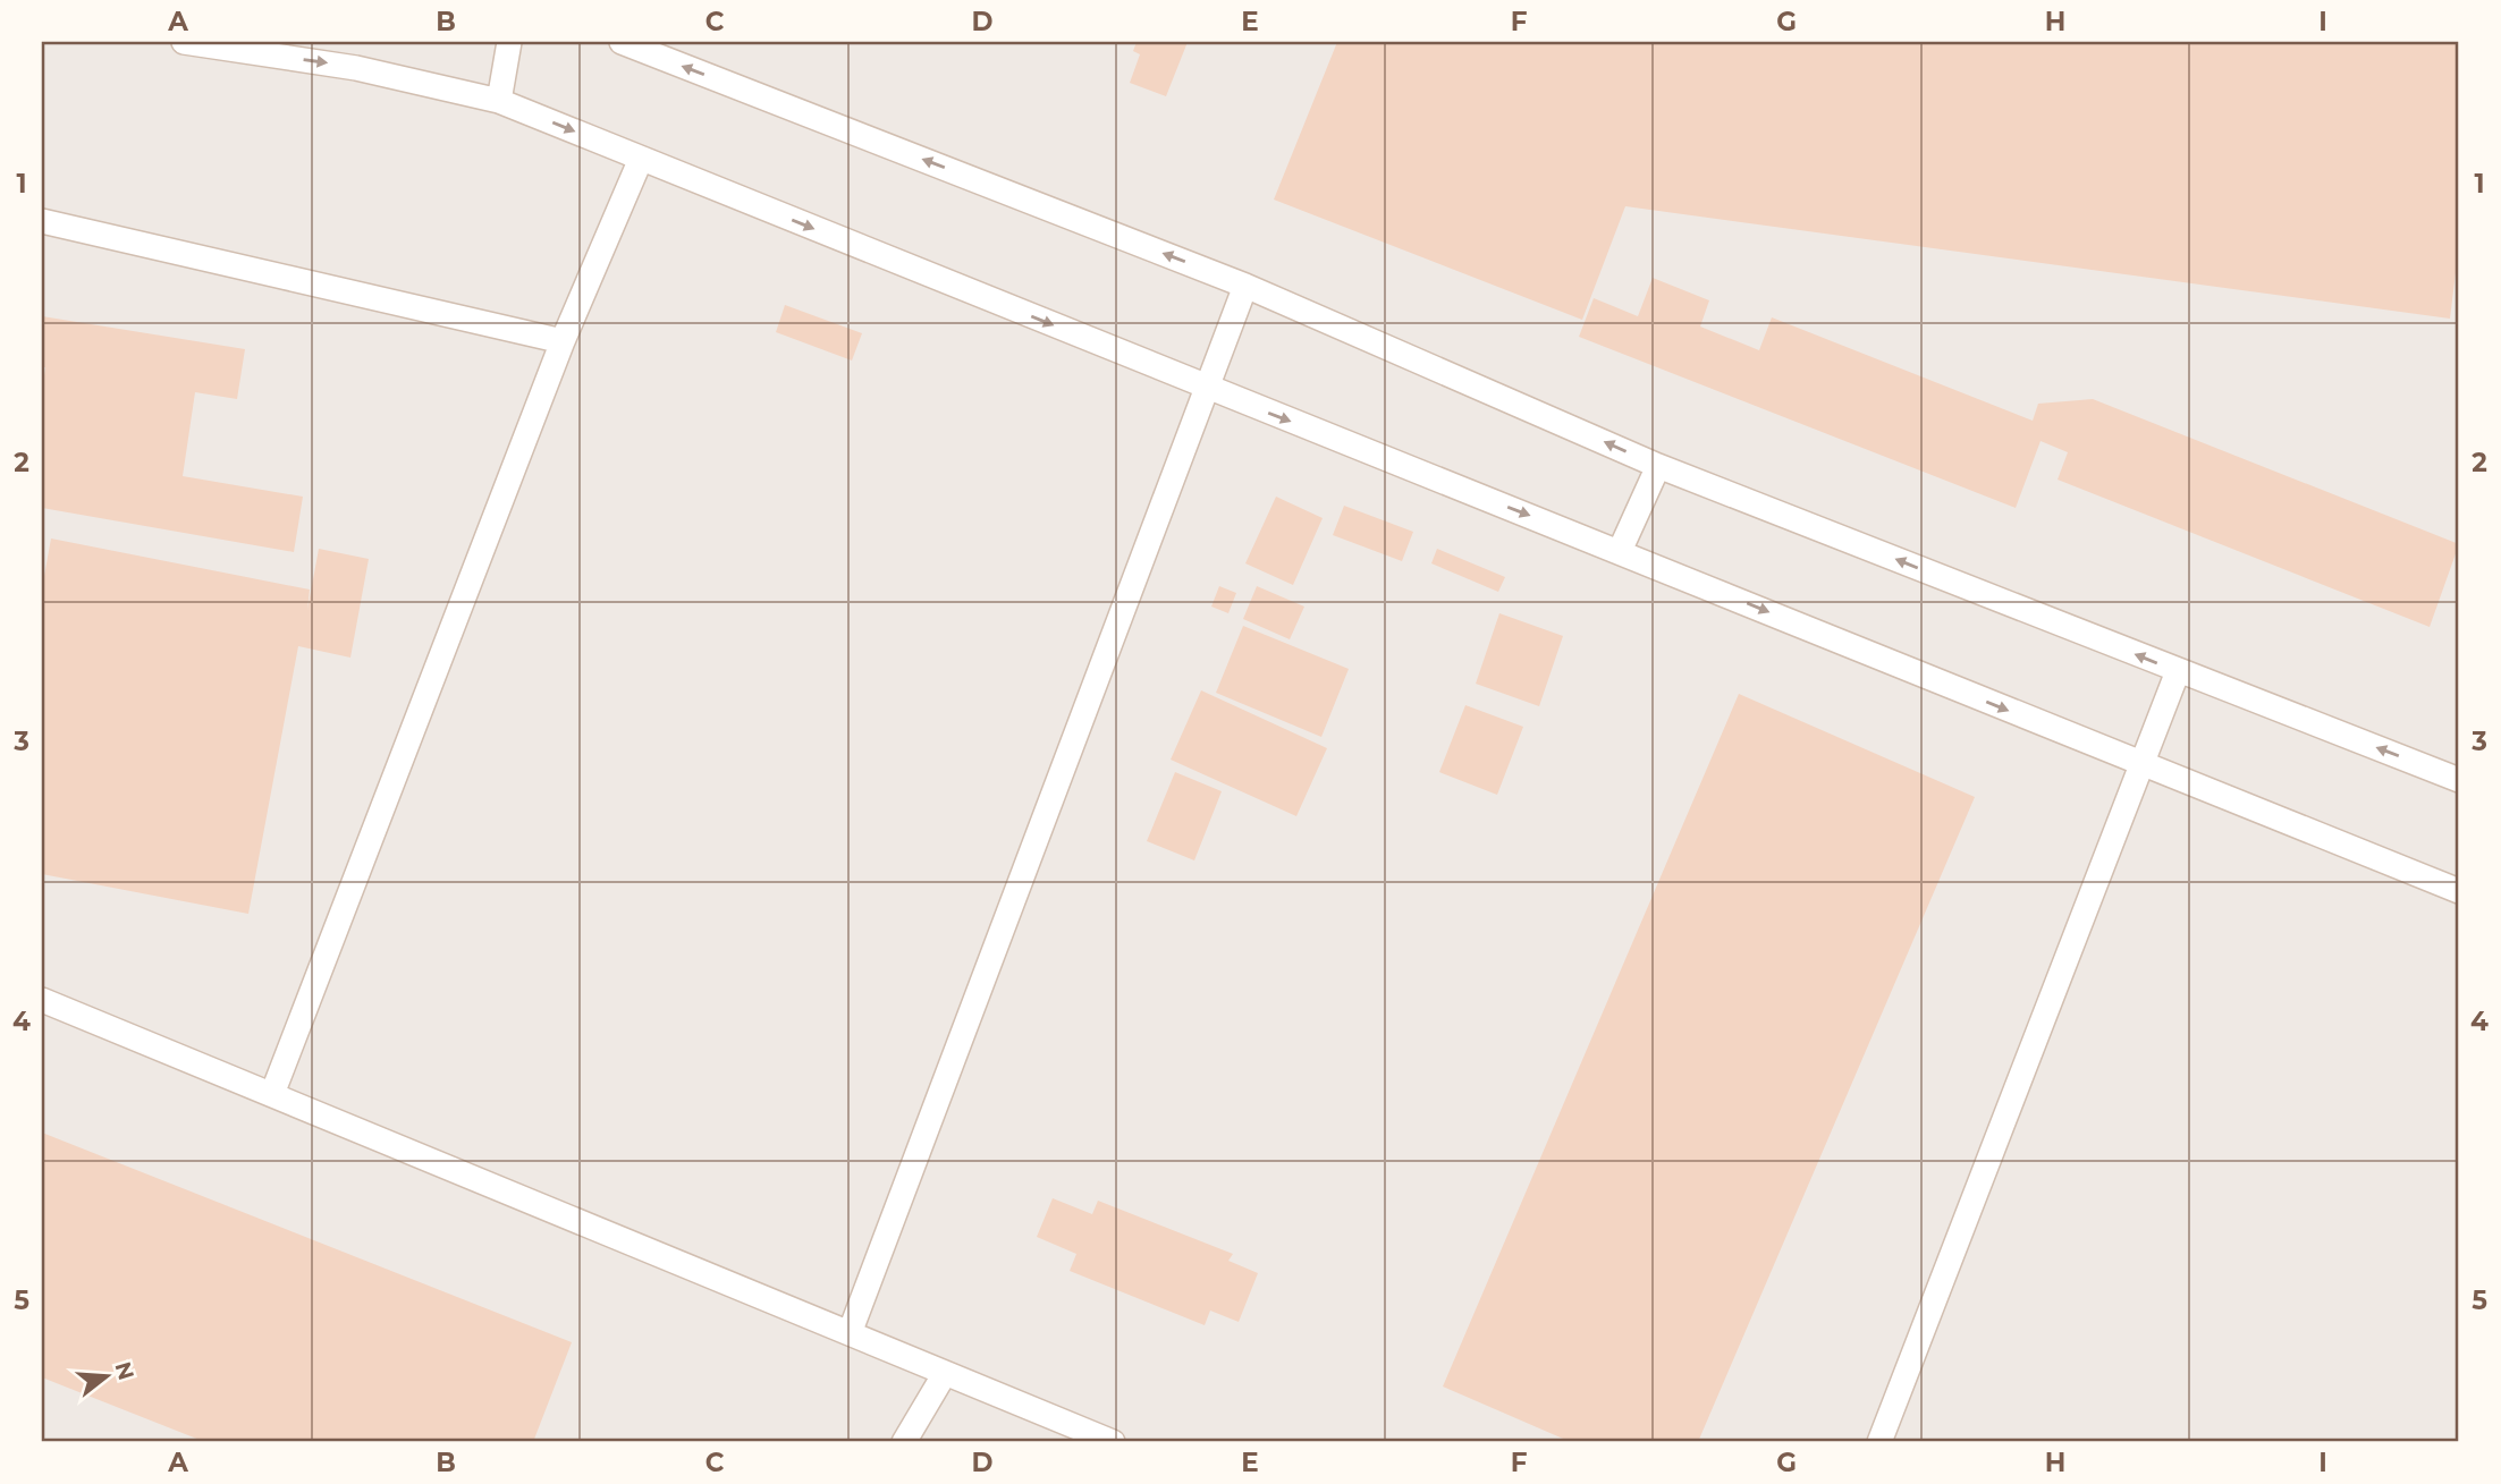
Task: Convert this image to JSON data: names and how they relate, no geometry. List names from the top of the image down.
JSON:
{
  "north": "right",
  "grid": {
    "columns": [
      "A",
      "B",
      "C",
      "D",
      "E",
      "F",
      "G",
      "H",
      "I"
    ],
    "rows": [
      "1",
      "2",
      "3",
      "4",
      "5"
    ]
  }
}
